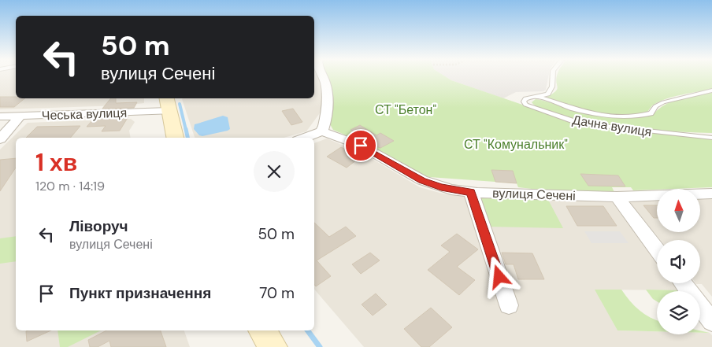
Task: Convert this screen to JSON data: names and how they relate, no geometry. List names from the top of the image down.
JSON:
{
  "streets": {
    "street": ["Чеська вулиця", "вулиця Сечені"],
    "lane": ["Дачна вулиця"]
  },
  "parks": ["СТ \"Бетон\"", "СТ \"Комунальник\""],
  "north": "top",
  "page": {
    "turn": ["50 m", "вулиця Сечені"],
    "heading": ["1 хв", "120 m · 14:19"],
    "list": [
      {
        "name": "Ліворуч",
        "note": "вулиця Сечені",
        "value": "50 m"
      },
      {
        "name": "Пункт призначення",
        "value": "70 m"
      }
    ]
  }
}
